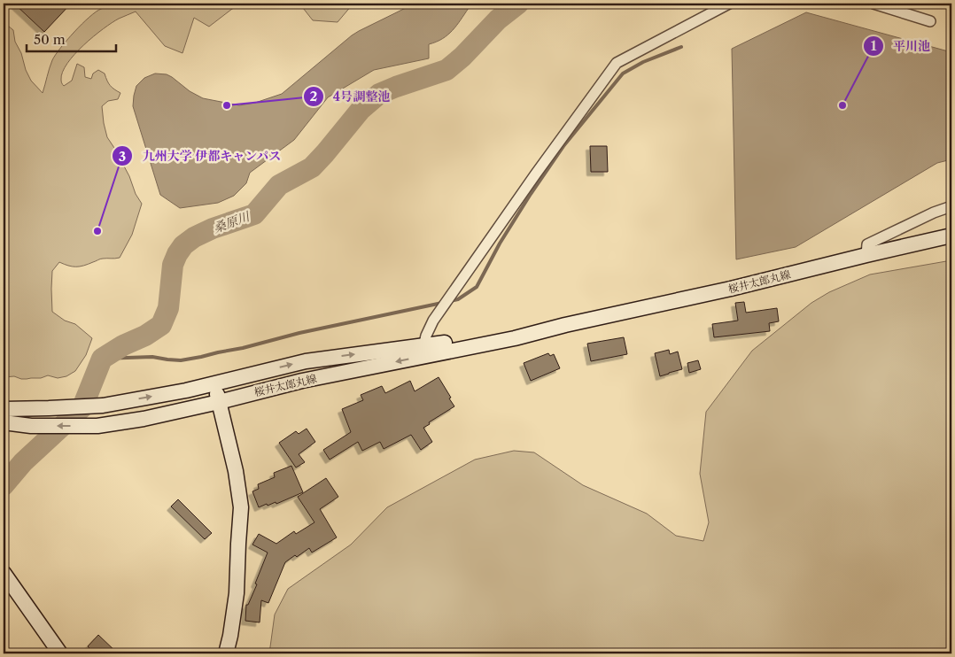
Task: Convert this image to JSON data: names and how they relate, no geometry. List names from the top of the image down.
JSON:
{
  "streets": {
    "main road": ["桜井太郎丸線"]
  },
  "water": ["桑原川"],
  "places": ["4号調整池", "平川池", "九州大学 伊都キャンパス"],
  "scale_bar": "50 m"
}
